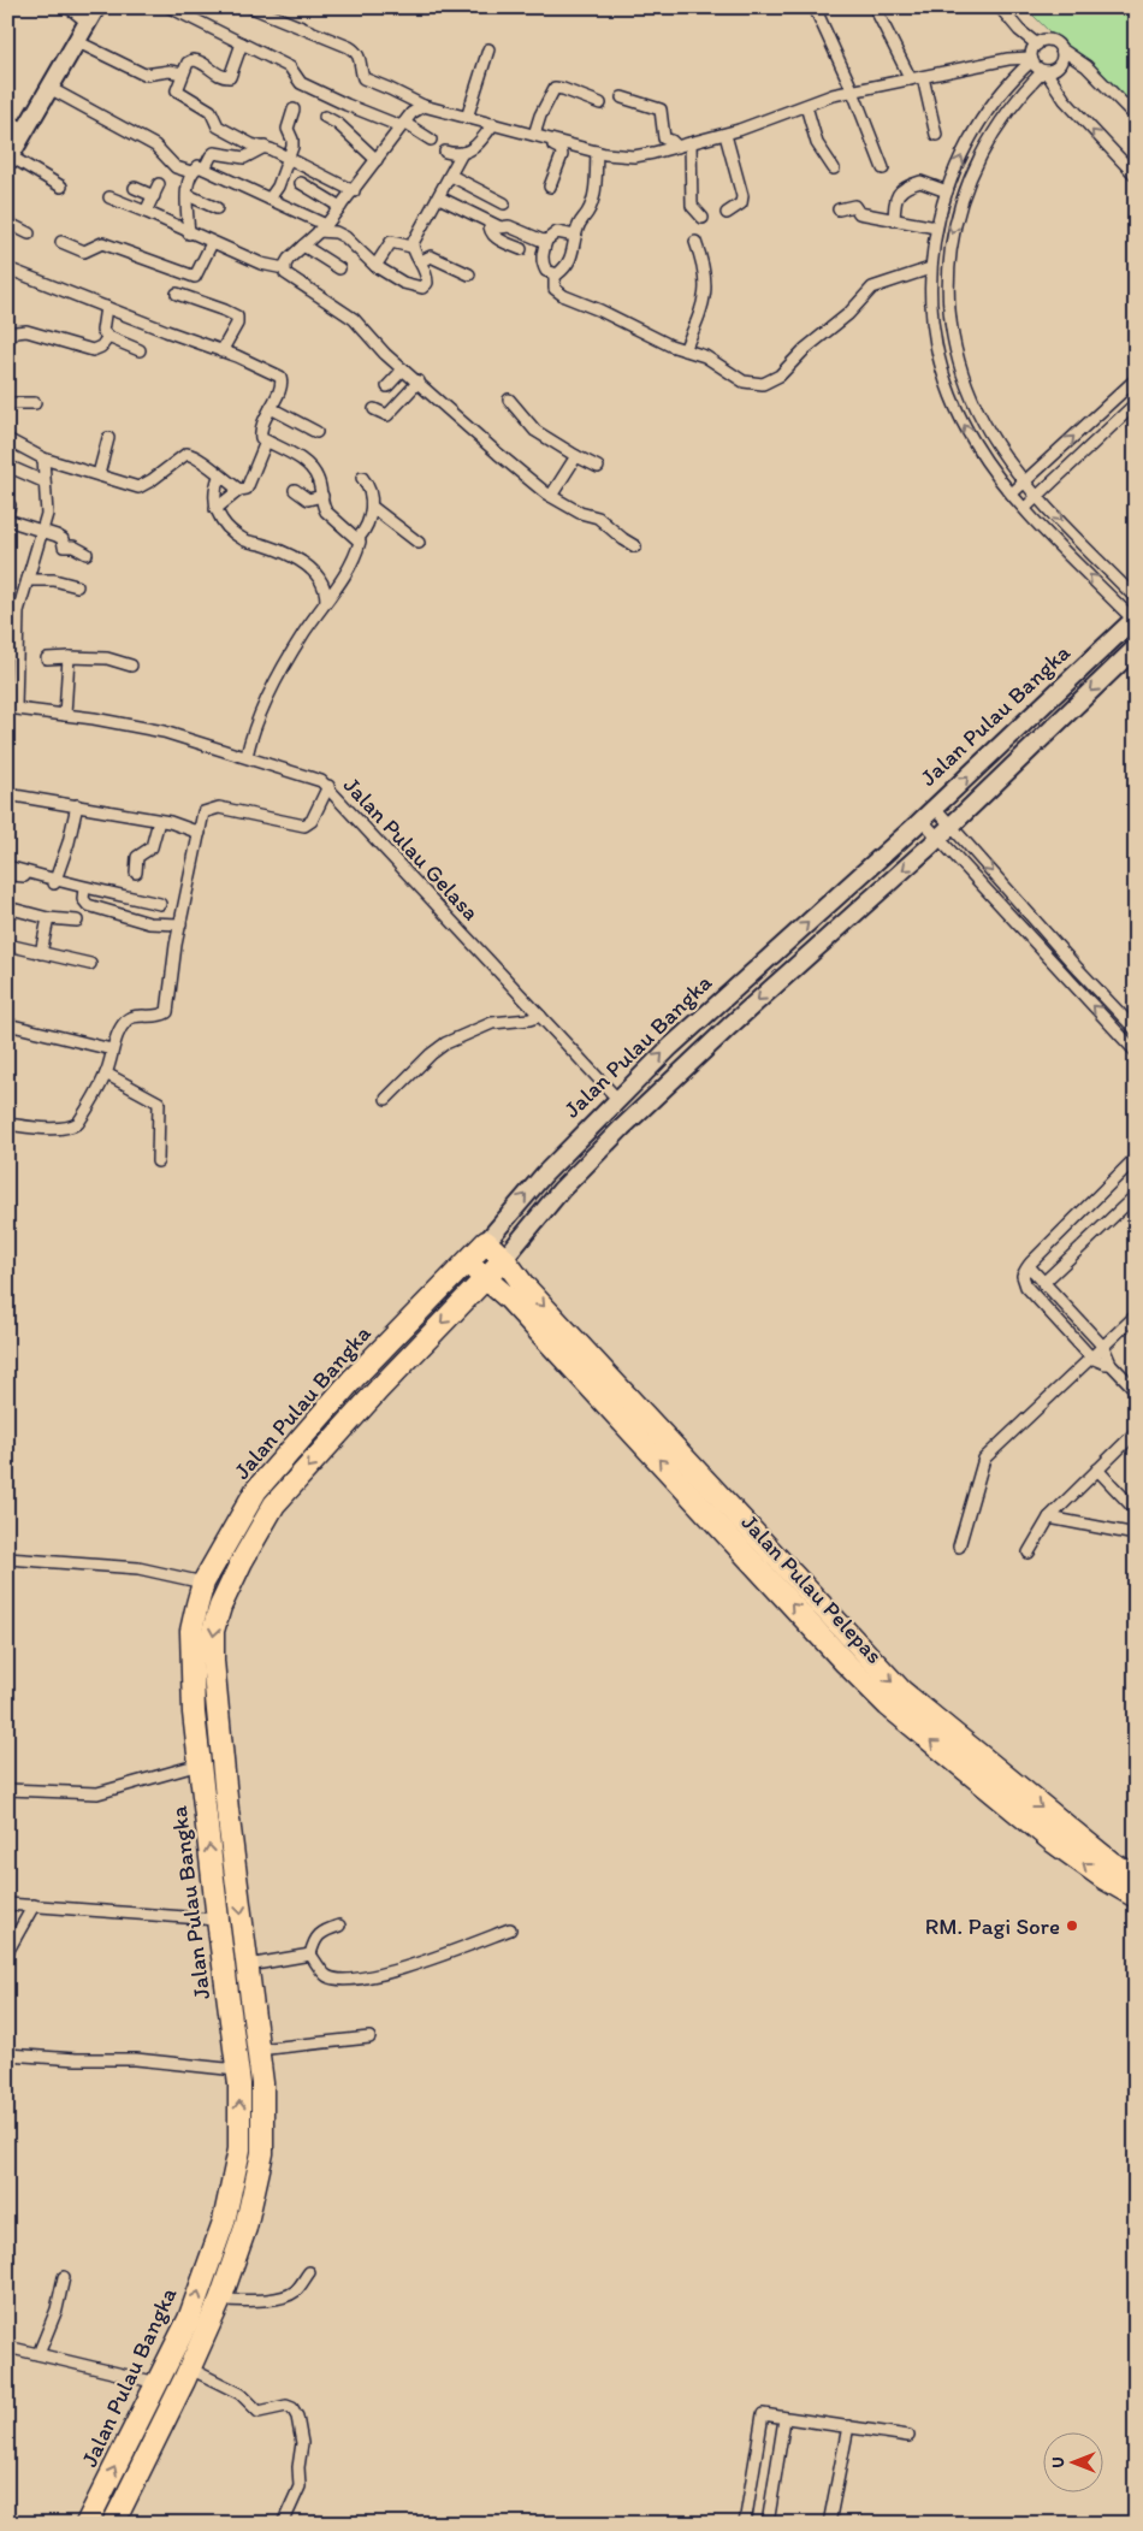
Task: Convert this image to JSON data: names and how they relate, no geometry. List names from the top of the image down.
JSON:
{
  "streets": {
    "highway": ["Jalan Pulau Bangka", "Jalan Pulau Pelepas"],
    "street": ["Jalan Pulau Gelasa"]
  },
  "crossings": [
    ["Jalan Pulau Bangka", "Jalan Pulau Gelasa"],
    ["Jalan Pulau Bangka", "Jalan Pulau Pelepas"]
  ],
  "places": ["RM. Pagi Sore"],
  "north": "left"
}
